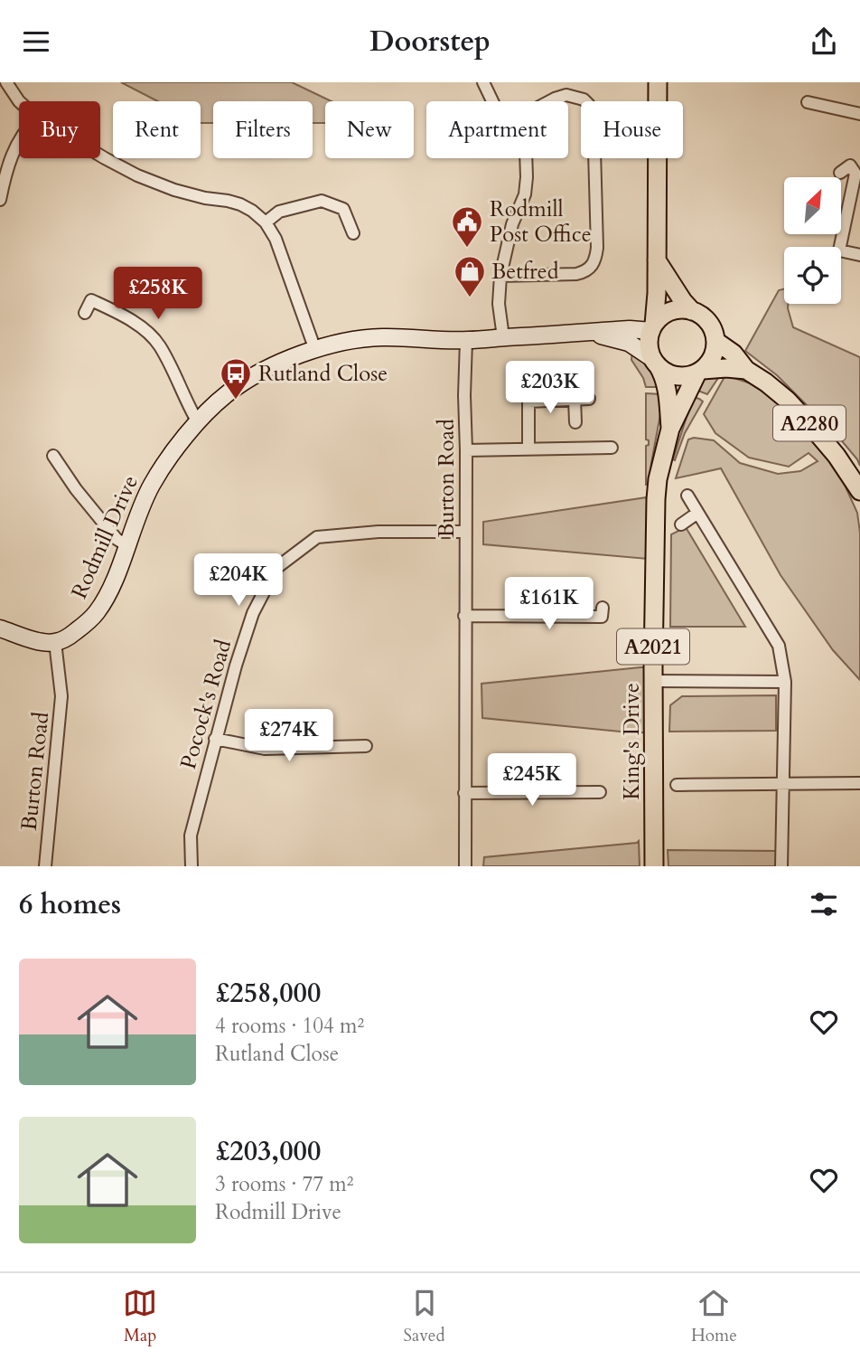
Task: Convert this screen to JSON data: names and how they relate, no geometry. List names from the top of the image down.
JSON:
{
  "streets": {
    "main road": ["A2280", "A2021", "King's Drive"],
    "street": ["Burton Road", "Rodmill Drive", "Pocock's Road"]
  },
  "crossings": [
    ["A2280", "Rodmill Drive"],
    ["A2280", "King's Drive"],
    ["Burton Road", "Rodmill Drive"],
    ["Burton Road", "Pocock's Road"],
    ["Rodmill Drive", "King's Drive"]
  ],
  "places": {
    "public building": ["Rodmill Post Office"],
    "shop": ["Betfred"],
    "bus stop": ["Rutland Close"]
  },
  "north": "top right",
  "page": {
    "header": "Doorstep",
    "chip": [
      "Buy",
      "Rent",
      "Filters",
      "New",
      "Apartment",
      "House"
    ],
    "price": [
      "£258K",
      "£203K",
      "£204K",
      "£161K",
      "£274K",
      "£245K"
    ],
    "heading": "6 homes",
    "list": [
      {
        "name": "£258,000",
        "note": "4 rooms · 104 m² · Rutland Close"
      },
      {
        "name": "£203,000",
        "note": "3 rooms · 77 m² · Rodmill Drive"
      }
    ],
    "tabs": ["Map", "Saved", "Home"]
  }
}
